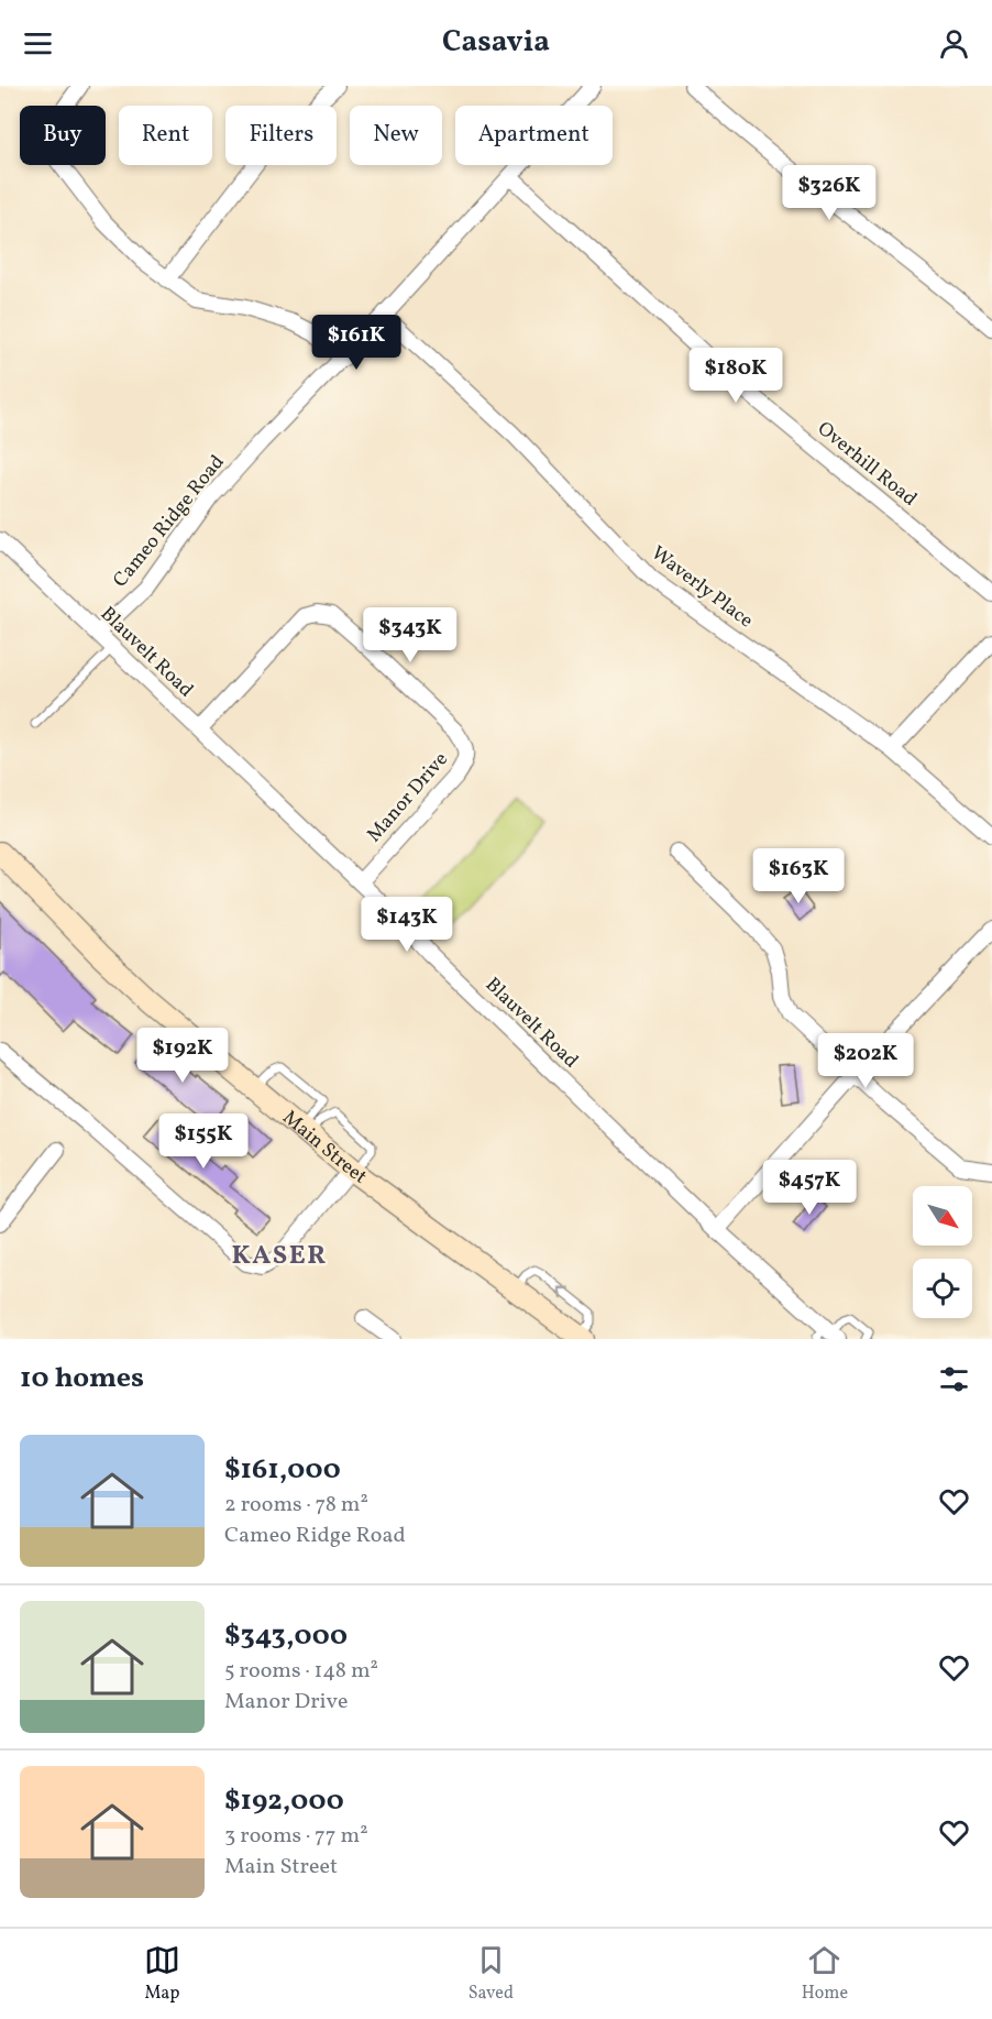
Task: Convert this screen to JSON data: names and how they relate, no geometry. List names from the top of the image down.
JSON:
{
  "streets": {
    "main road": ["Main Street"],
    "street": [
      "Overhill Road",
      "Cameo Ridge Road",
      "Waverly Place",
      "Blauvelt Road",
      "Manor Drive"
    ]
  },
  "crossings": [
    ["Overhill Road", "Cameo Ridge Road"],
    ["Cameo Ridge Road", "Waverly Place"],
    ["Cameo Ridge Road", "Blauvelt Road"],
    ["Blauvelt Road", "Manor Drive"]
  ],
  "districts": ["KASER"],
  "north": "bottom right",
  "page": {
    "header": "Casavia",
    "chip": [
      "Buy",
      "Rent",
      "Filters",
      "New",
      "Apartment"
    ],
    "price": [
      "$326K",
      "$161K",
      "$180K",
      "$343K",
      "$163K",
      "$143K",
      "$192K",
      "$202K",
      "$155K",
      "$457K"
    ],
    "heading": "10 homes",
    "list": [
      {
        "name": "$161,000",
        "note": "2 rooms · 78 m² · Cameo Ridge Road"
      },
      {
        "name": "$343,000",
        "note": "5 rooms · 148 m² · Manor Drive"
      },
      {
        "name": "$192,000",
        "note": "3 rooms · 77 m² · Main Street"
      }
    ],
    "tabs": ["Map", "Saved", "Home"]
  }
}
